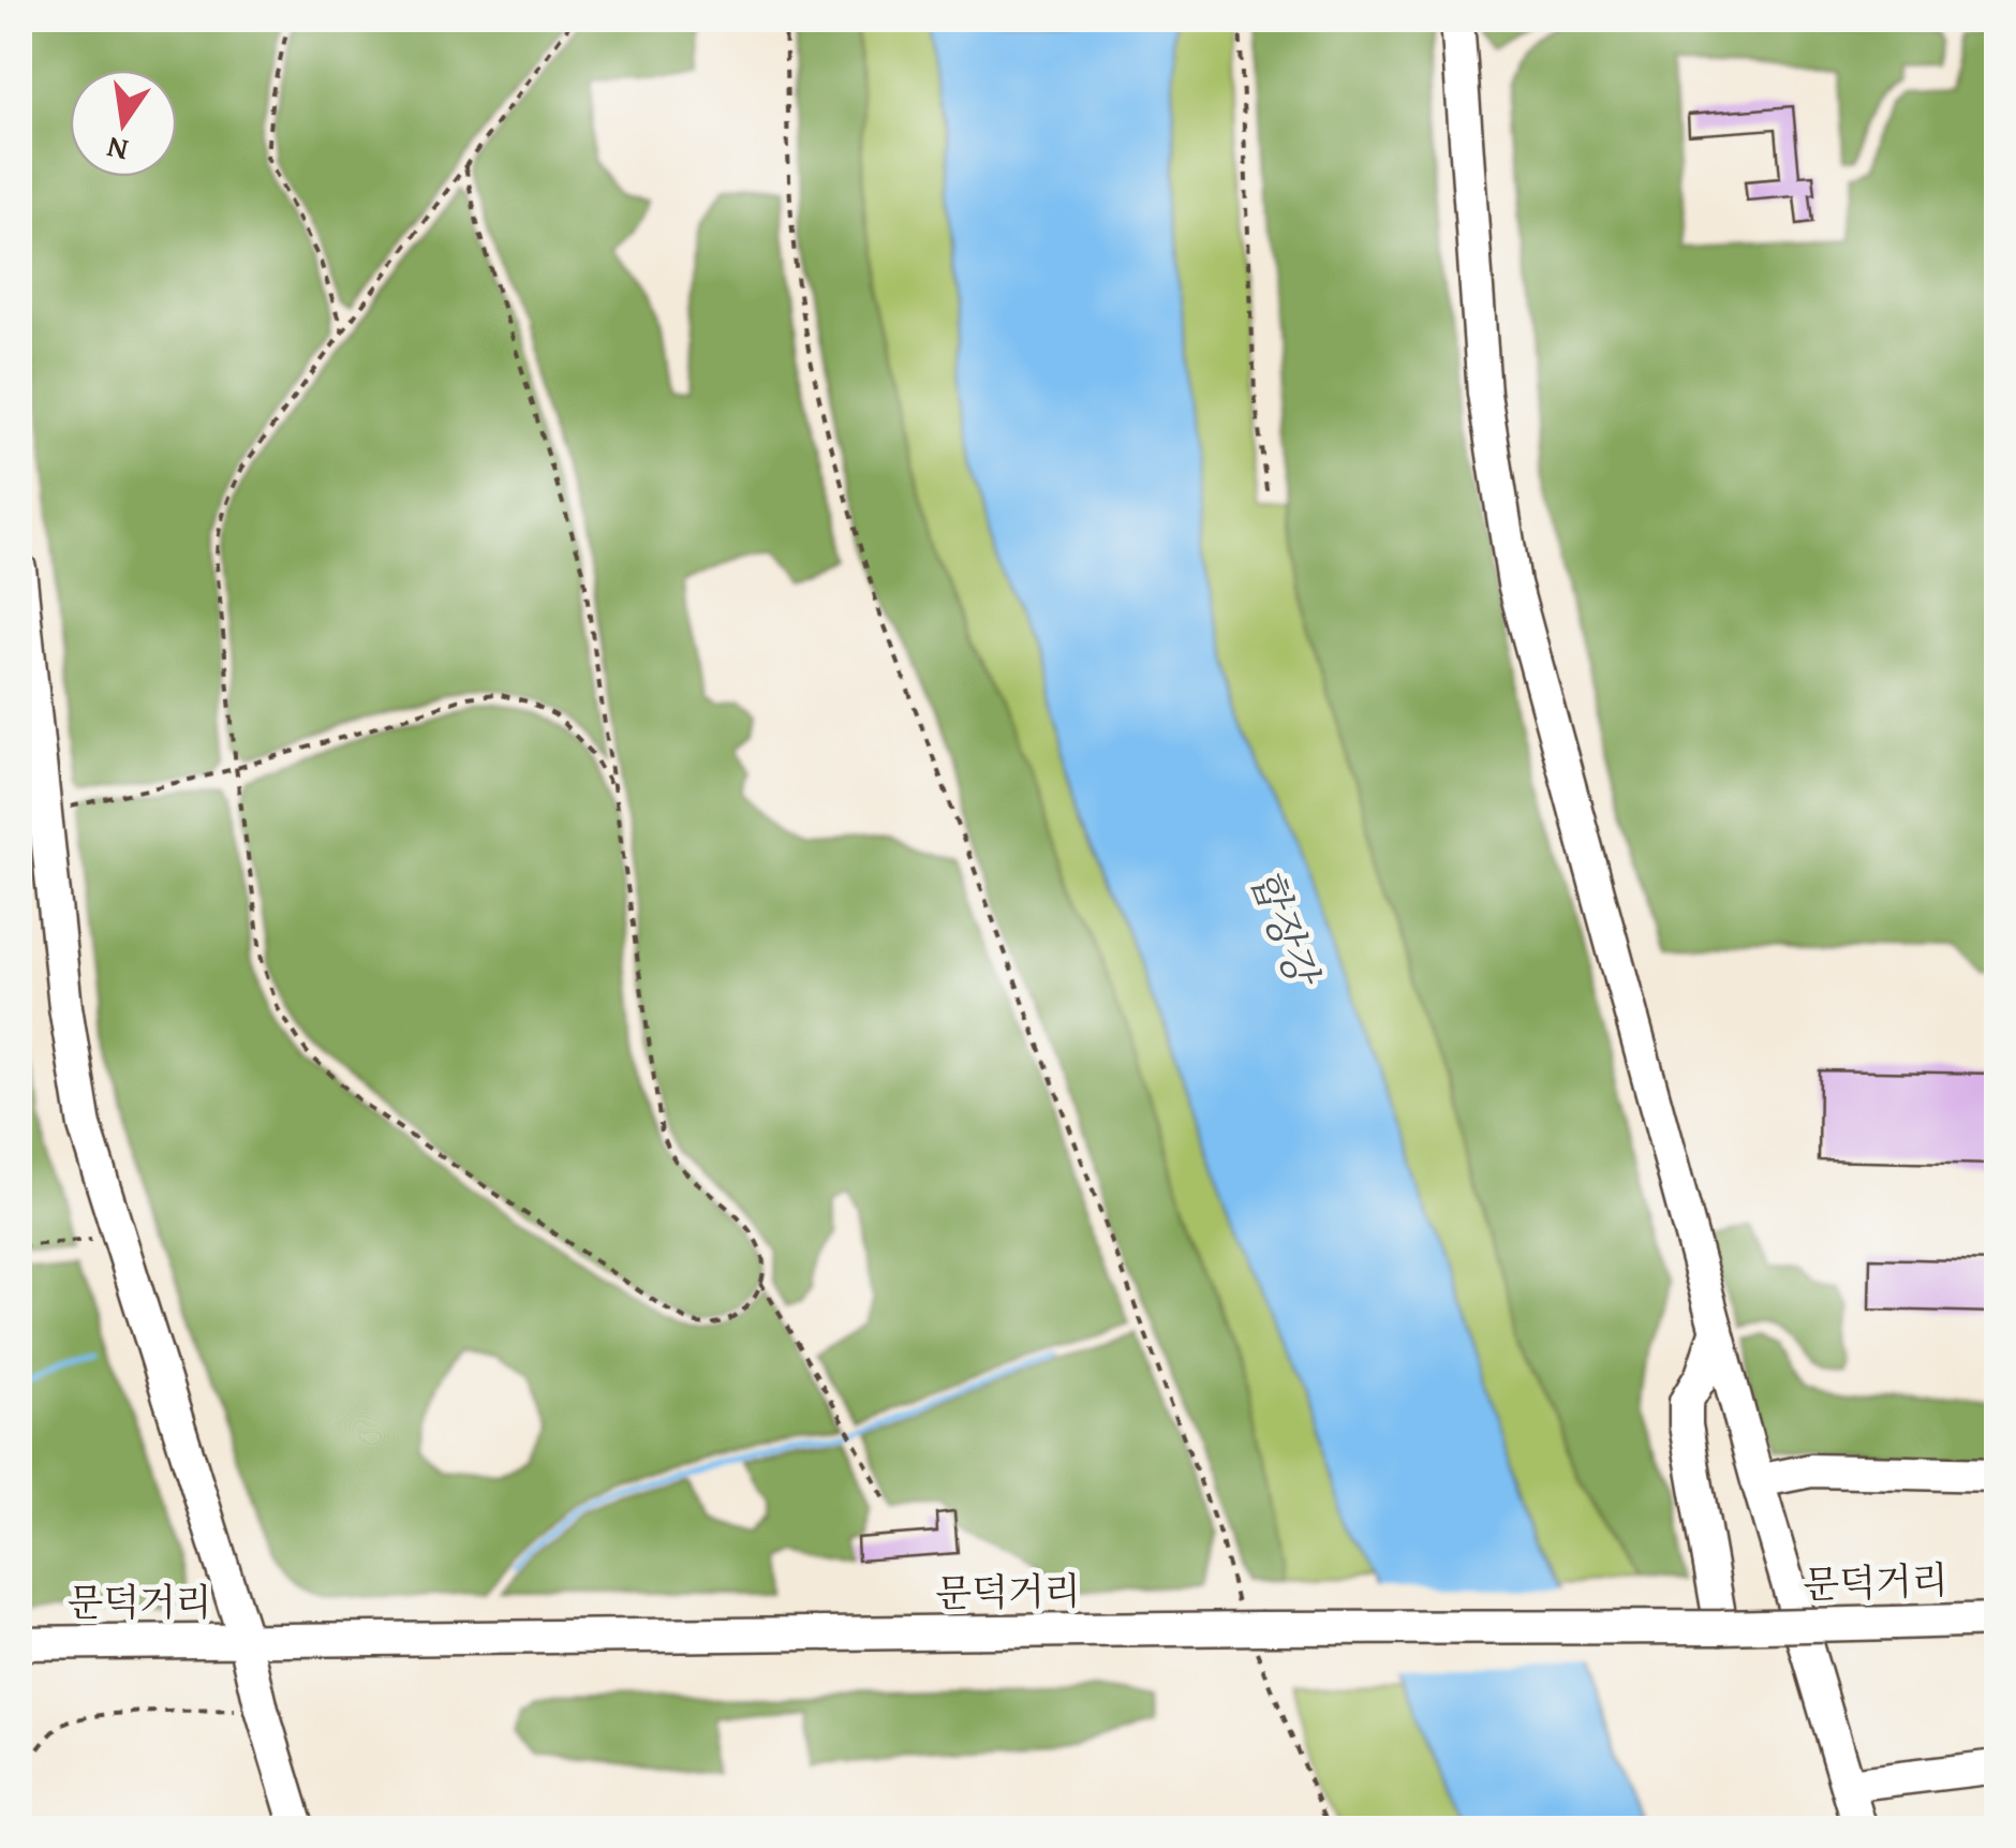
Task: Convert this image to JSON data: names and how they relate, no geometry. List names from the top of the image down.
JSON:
{
  "streets": {
    "street": ["문덕거리"]
  },
  "water": ["합장강"],
  "north": "bottom"
}
